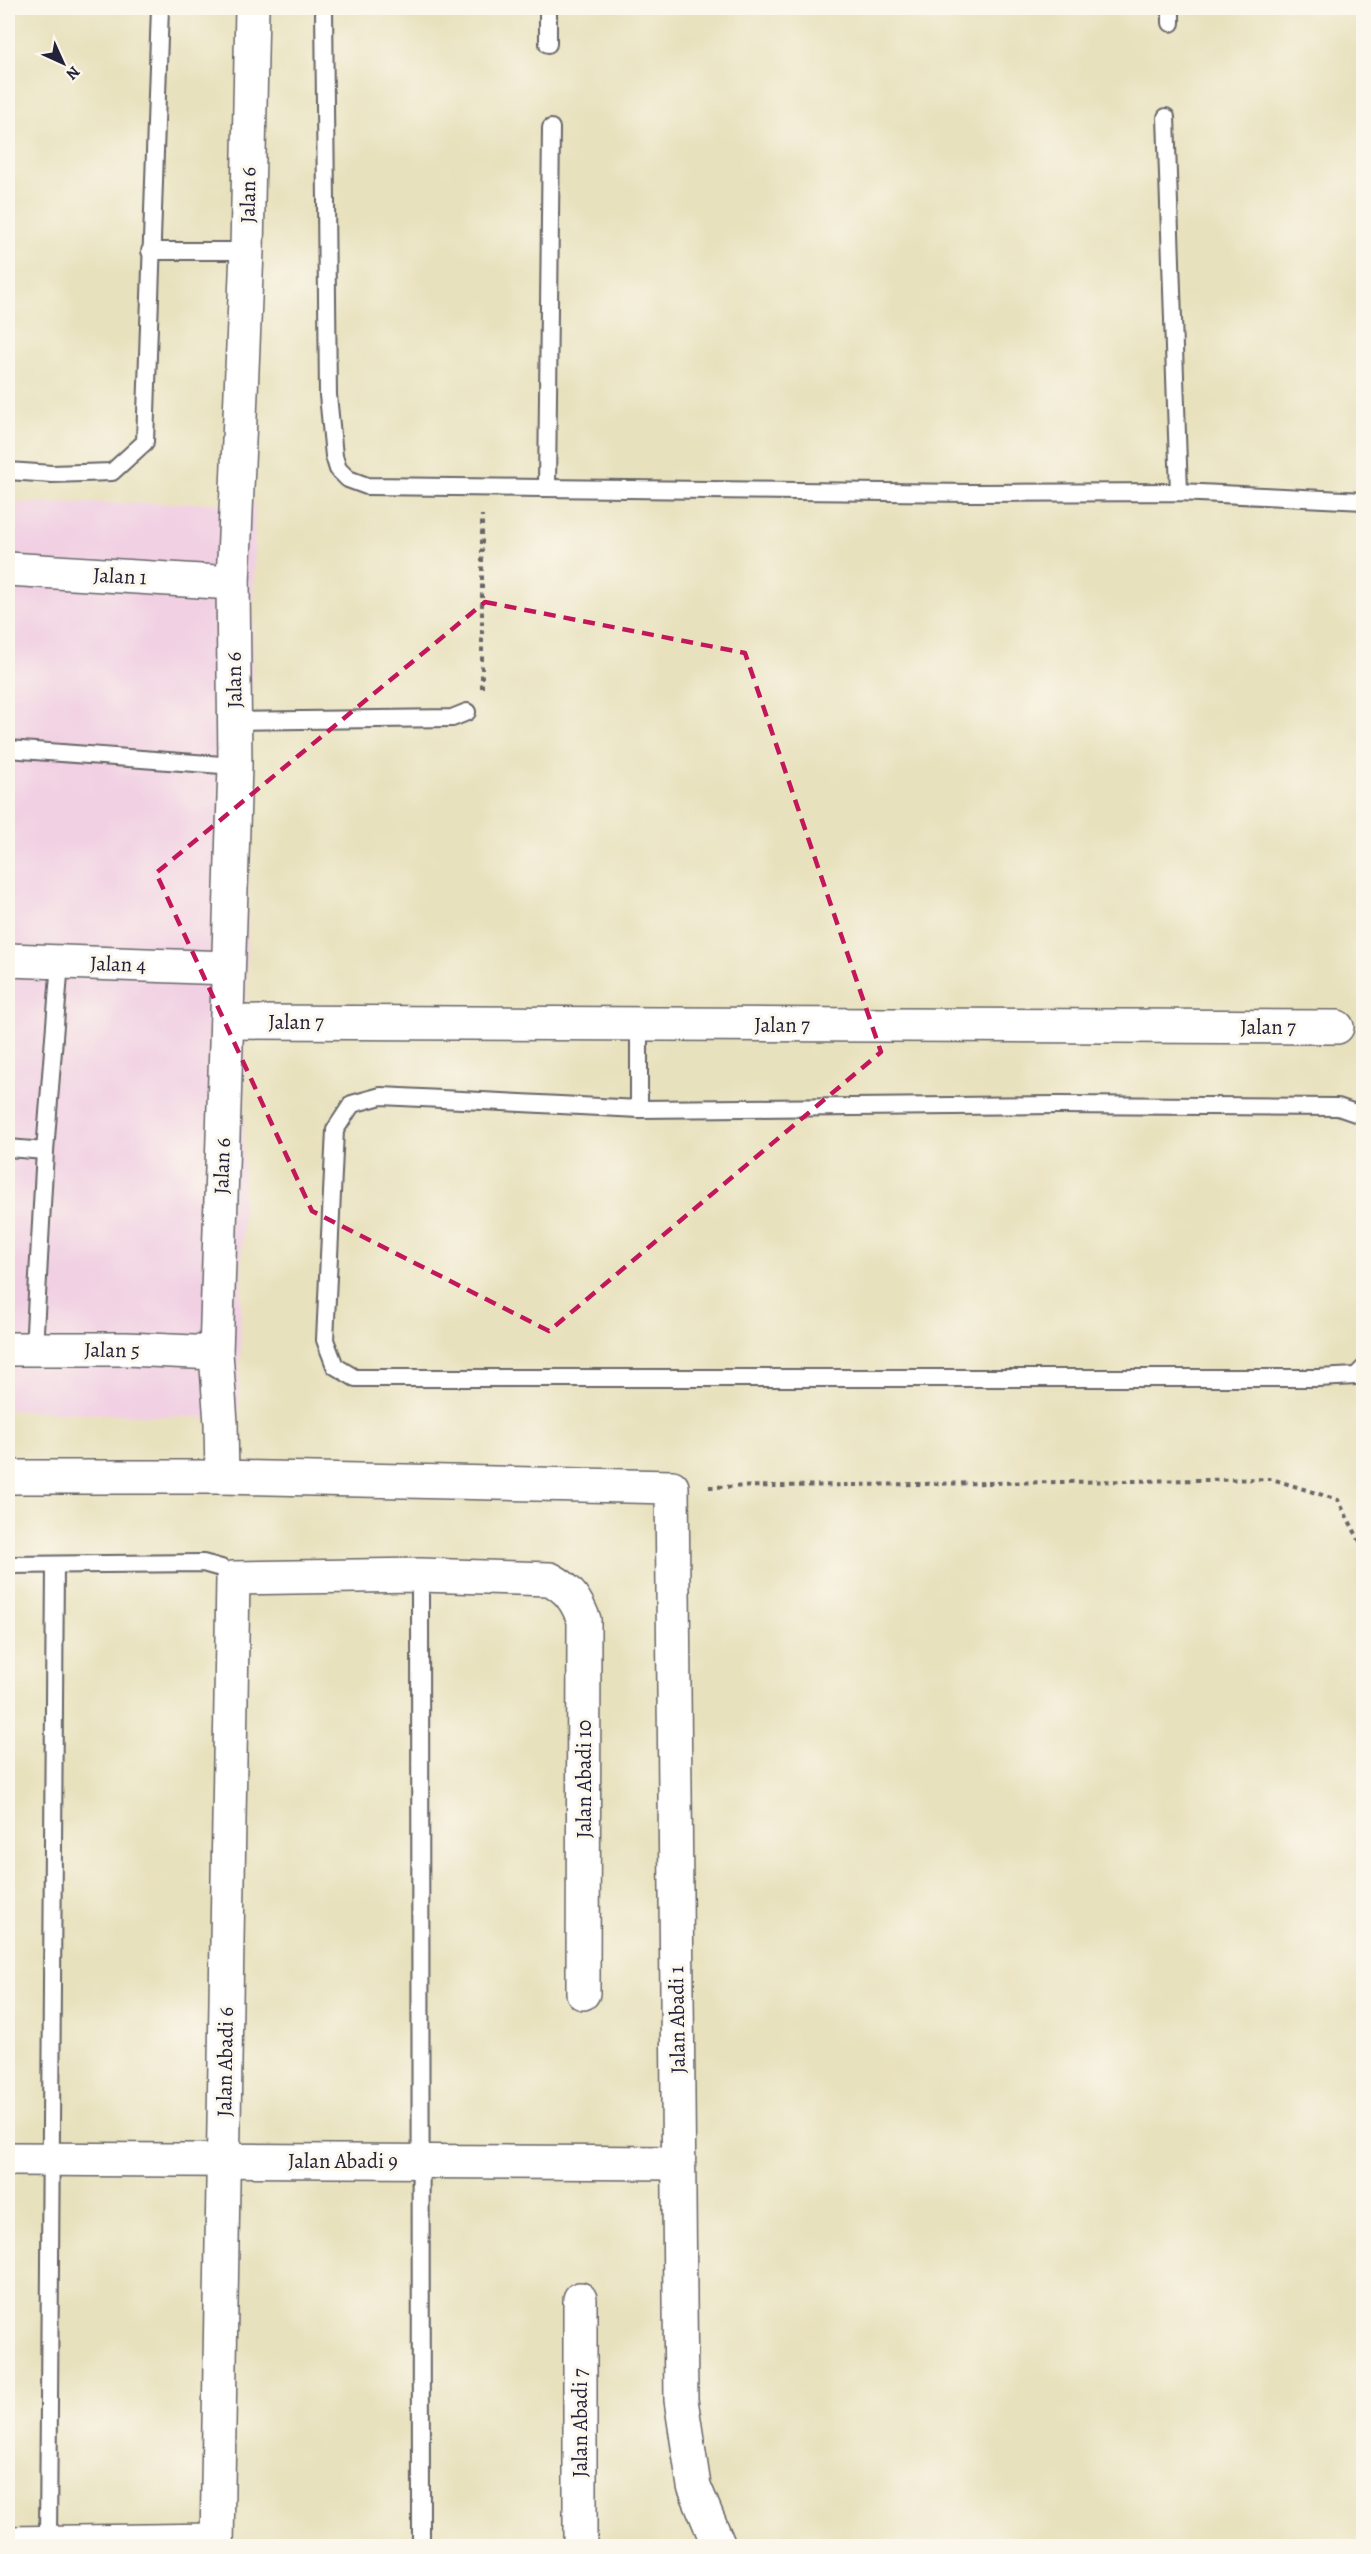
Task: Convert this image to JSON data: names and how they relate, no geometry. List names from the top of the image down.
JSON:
{
  "streets": {
    "street": [
      "Jalan 6",
      "Jalan 1",
      "Jalan 4",
      "Jalan 7",
      "Jalan 5",
      "Jalan Abadi 10",
      "Jalan Abadi 1",
      "Jalan Abadi 6",
      "Jalan Abadi 9",
      "Jalan Abadi 7"
    ]
  },
  "crossings": [
    ["Jalan 6", "Jalan 1"],
    ["Jalan 6", "Jalan 4"],
    ["Jalan 6", "Jalan 7"],
    ["Jalan 6", "Jalan 5"],
    ["Jalan Abadi 1", "Jalan Abadi 9"],
    ["Jalan Abadi 6", "Jalan Abadi 9"]
  ],
  "north": "bottom right"
}
